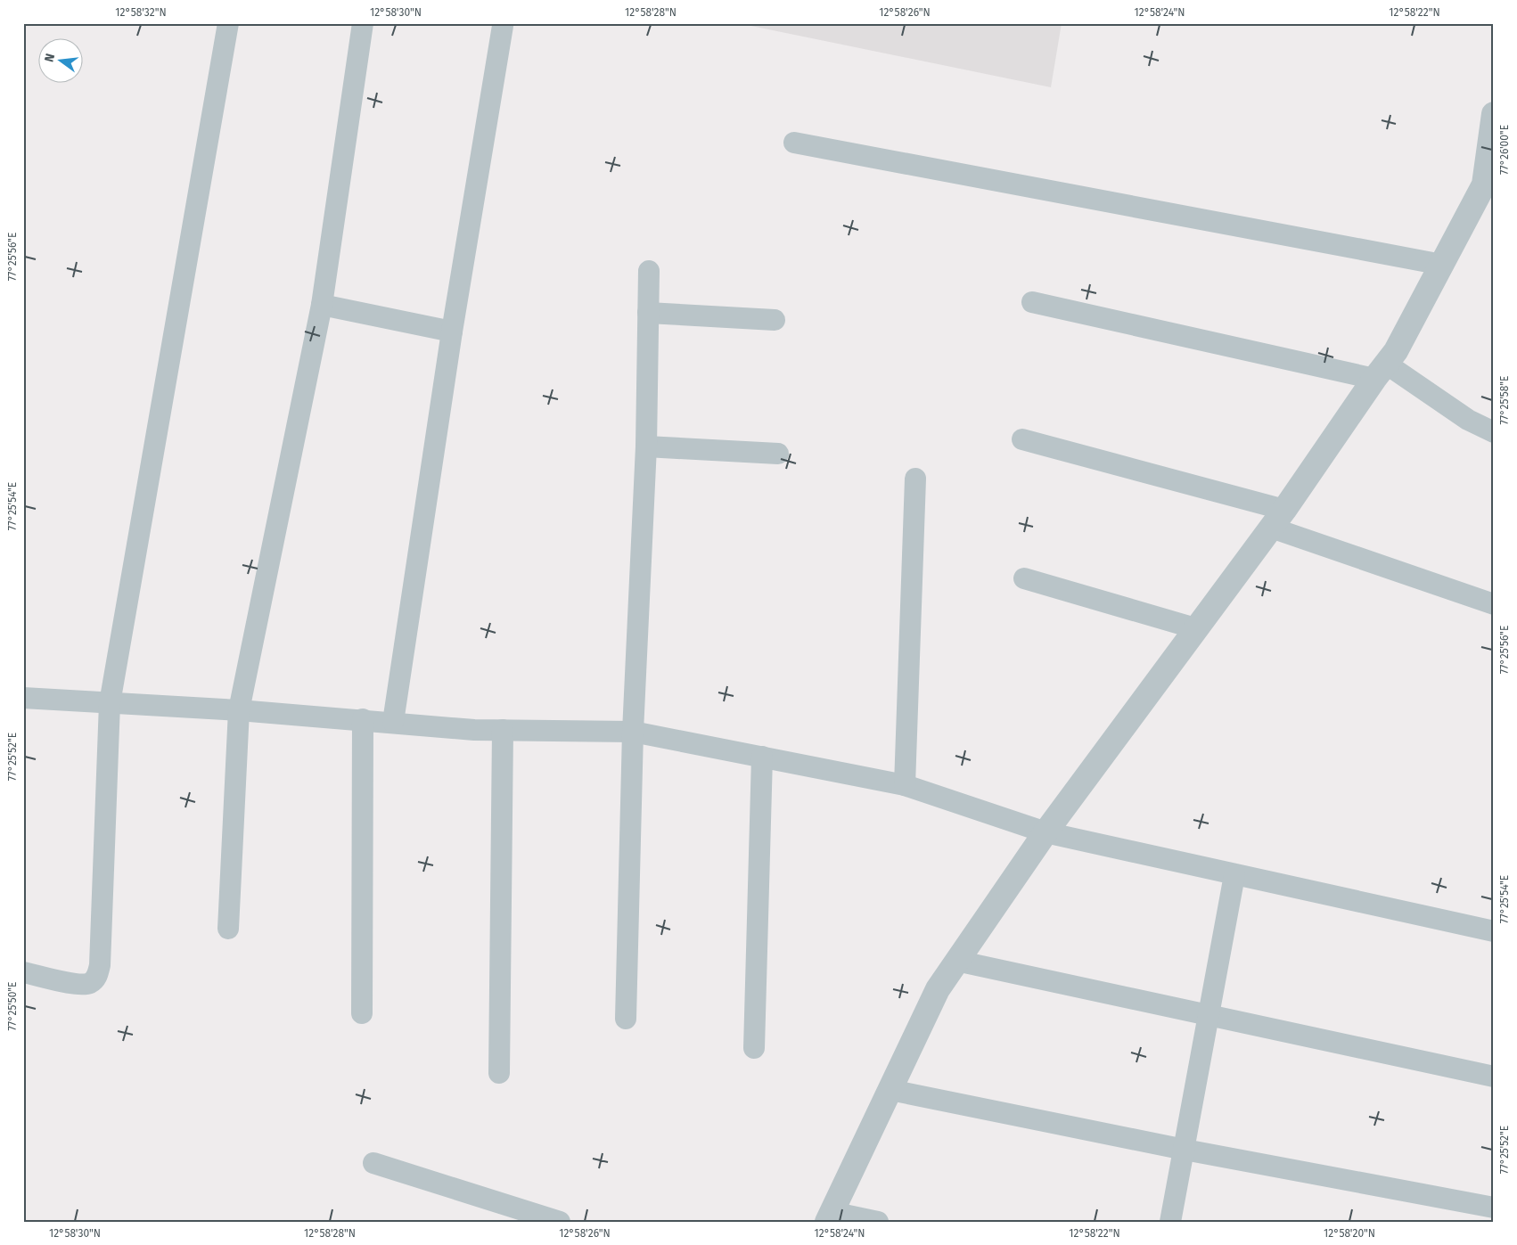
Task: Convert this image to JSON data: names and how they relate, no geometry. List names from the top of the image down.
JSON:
{
  "north": "left",
  "coordinates": [
    "12°58'32\"N",
    "12°58'30\"N",
    "12°58'28\"N",
    "12°58'26\"N",
    "12°58'24\"N",
    "12°58'22\"N",
    "77°26'00\"E",
    "77°25'56\"E",
    "77°25'58\"E",
    "77°25'54\"E",
    "77°25'52\"E",
    "77°25'50\"E",
    "12°58'20\"N"
  ]
}
